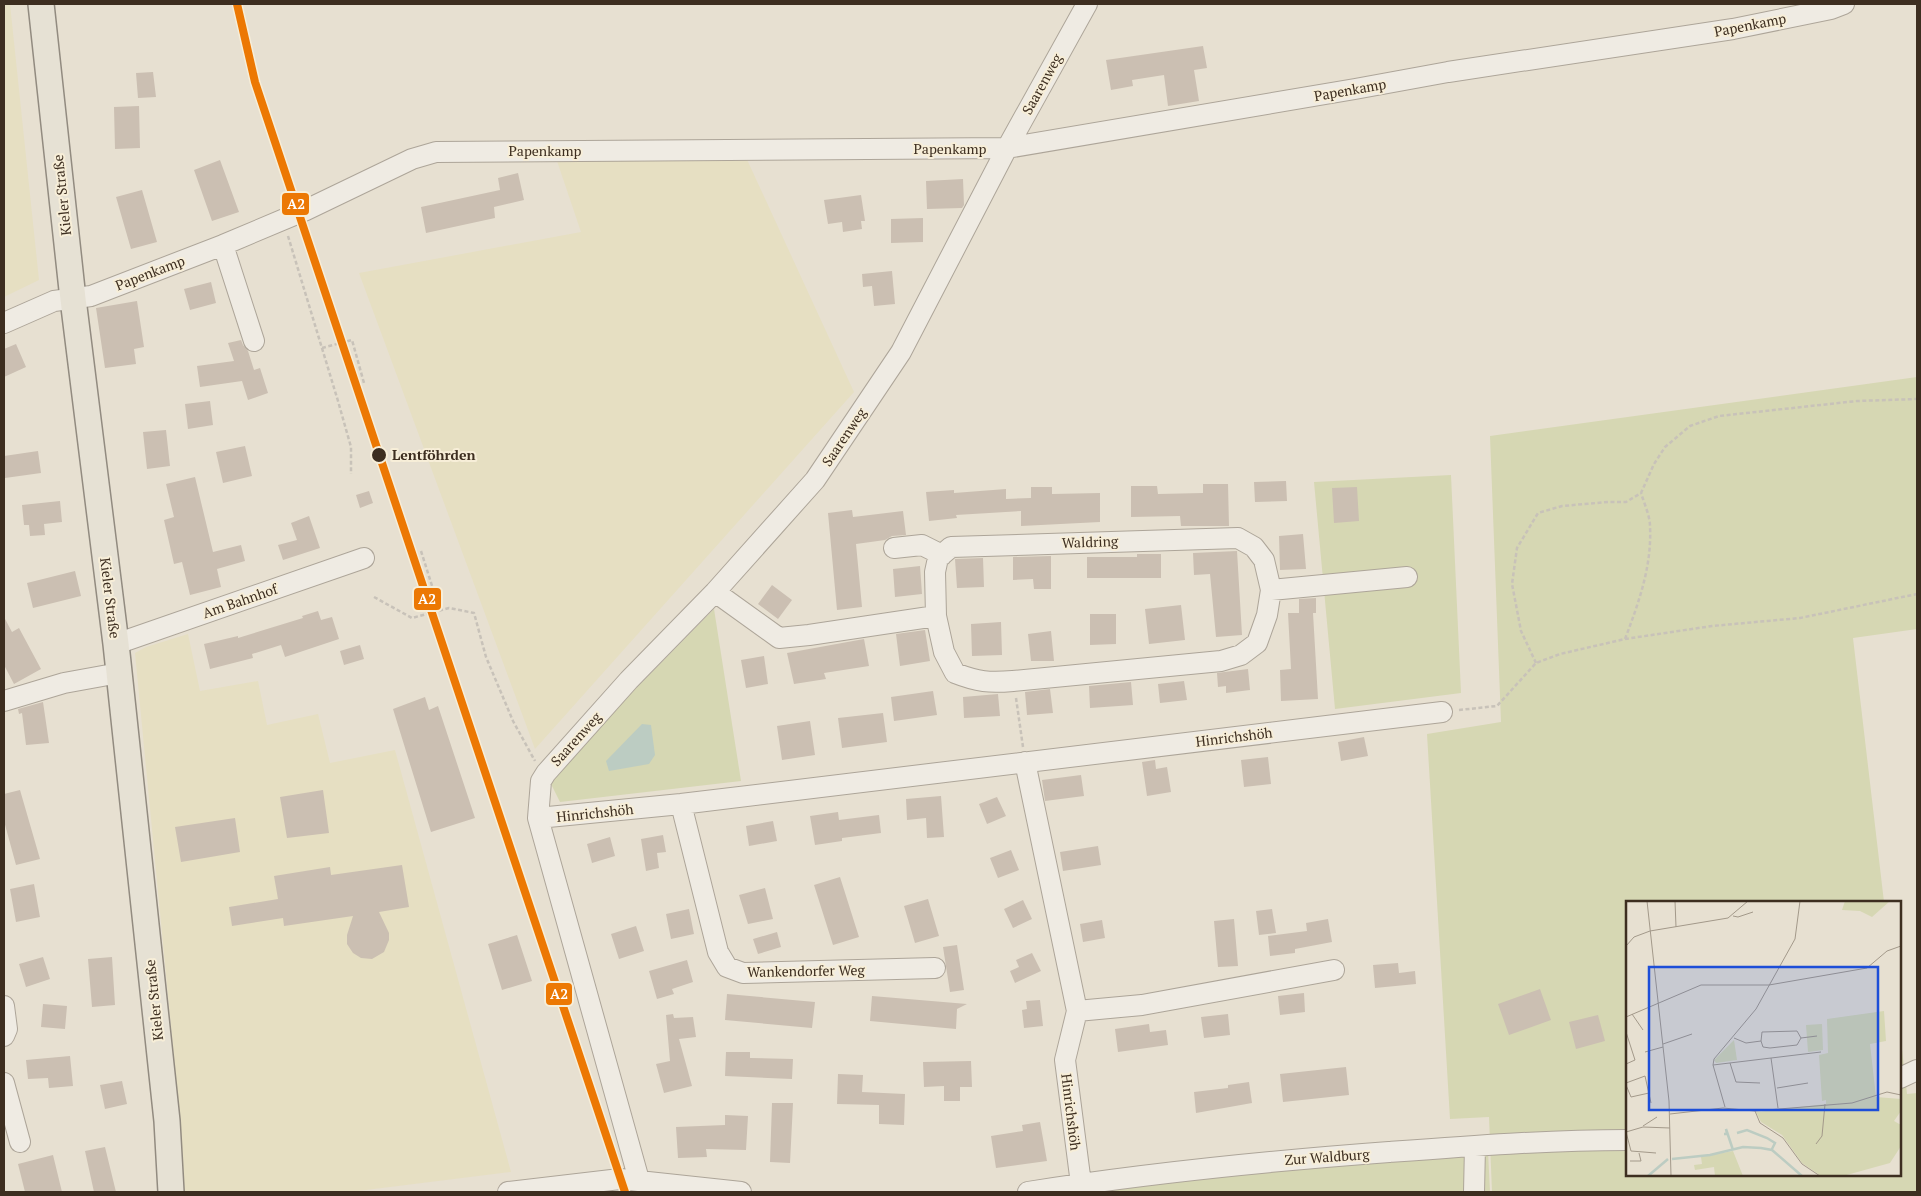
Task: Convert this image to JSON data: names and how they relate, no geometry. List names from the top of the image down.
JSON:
{
  "streets": {
    "main road": ["Kieler Straße"],
    "street": [
      "Papenkamp",
      "Saarenweg",
      "Waldring",
      "Am Bahnhof",
      "Hinrichshöh",
      "Wankendorfer Weg",
      "Zur Waldburg"
    ]
  },
  "crossings": [
    ["Papenkamp", "Saarenweg"],
    ["Papenkamp", "Kieler Straße"],
    ["Saarenweg", "Hinrichshöh"],
    ["Kieler Straße", "Am Bahnhof"],
    ["Hinrichshöh", "Wankendorfer Weg"],
    ["Hinrichshöh", "Zur Waldburg"]
  ],
  "places": ["Lentföhrden"],
  "lines": ["transit line A2"]
}
